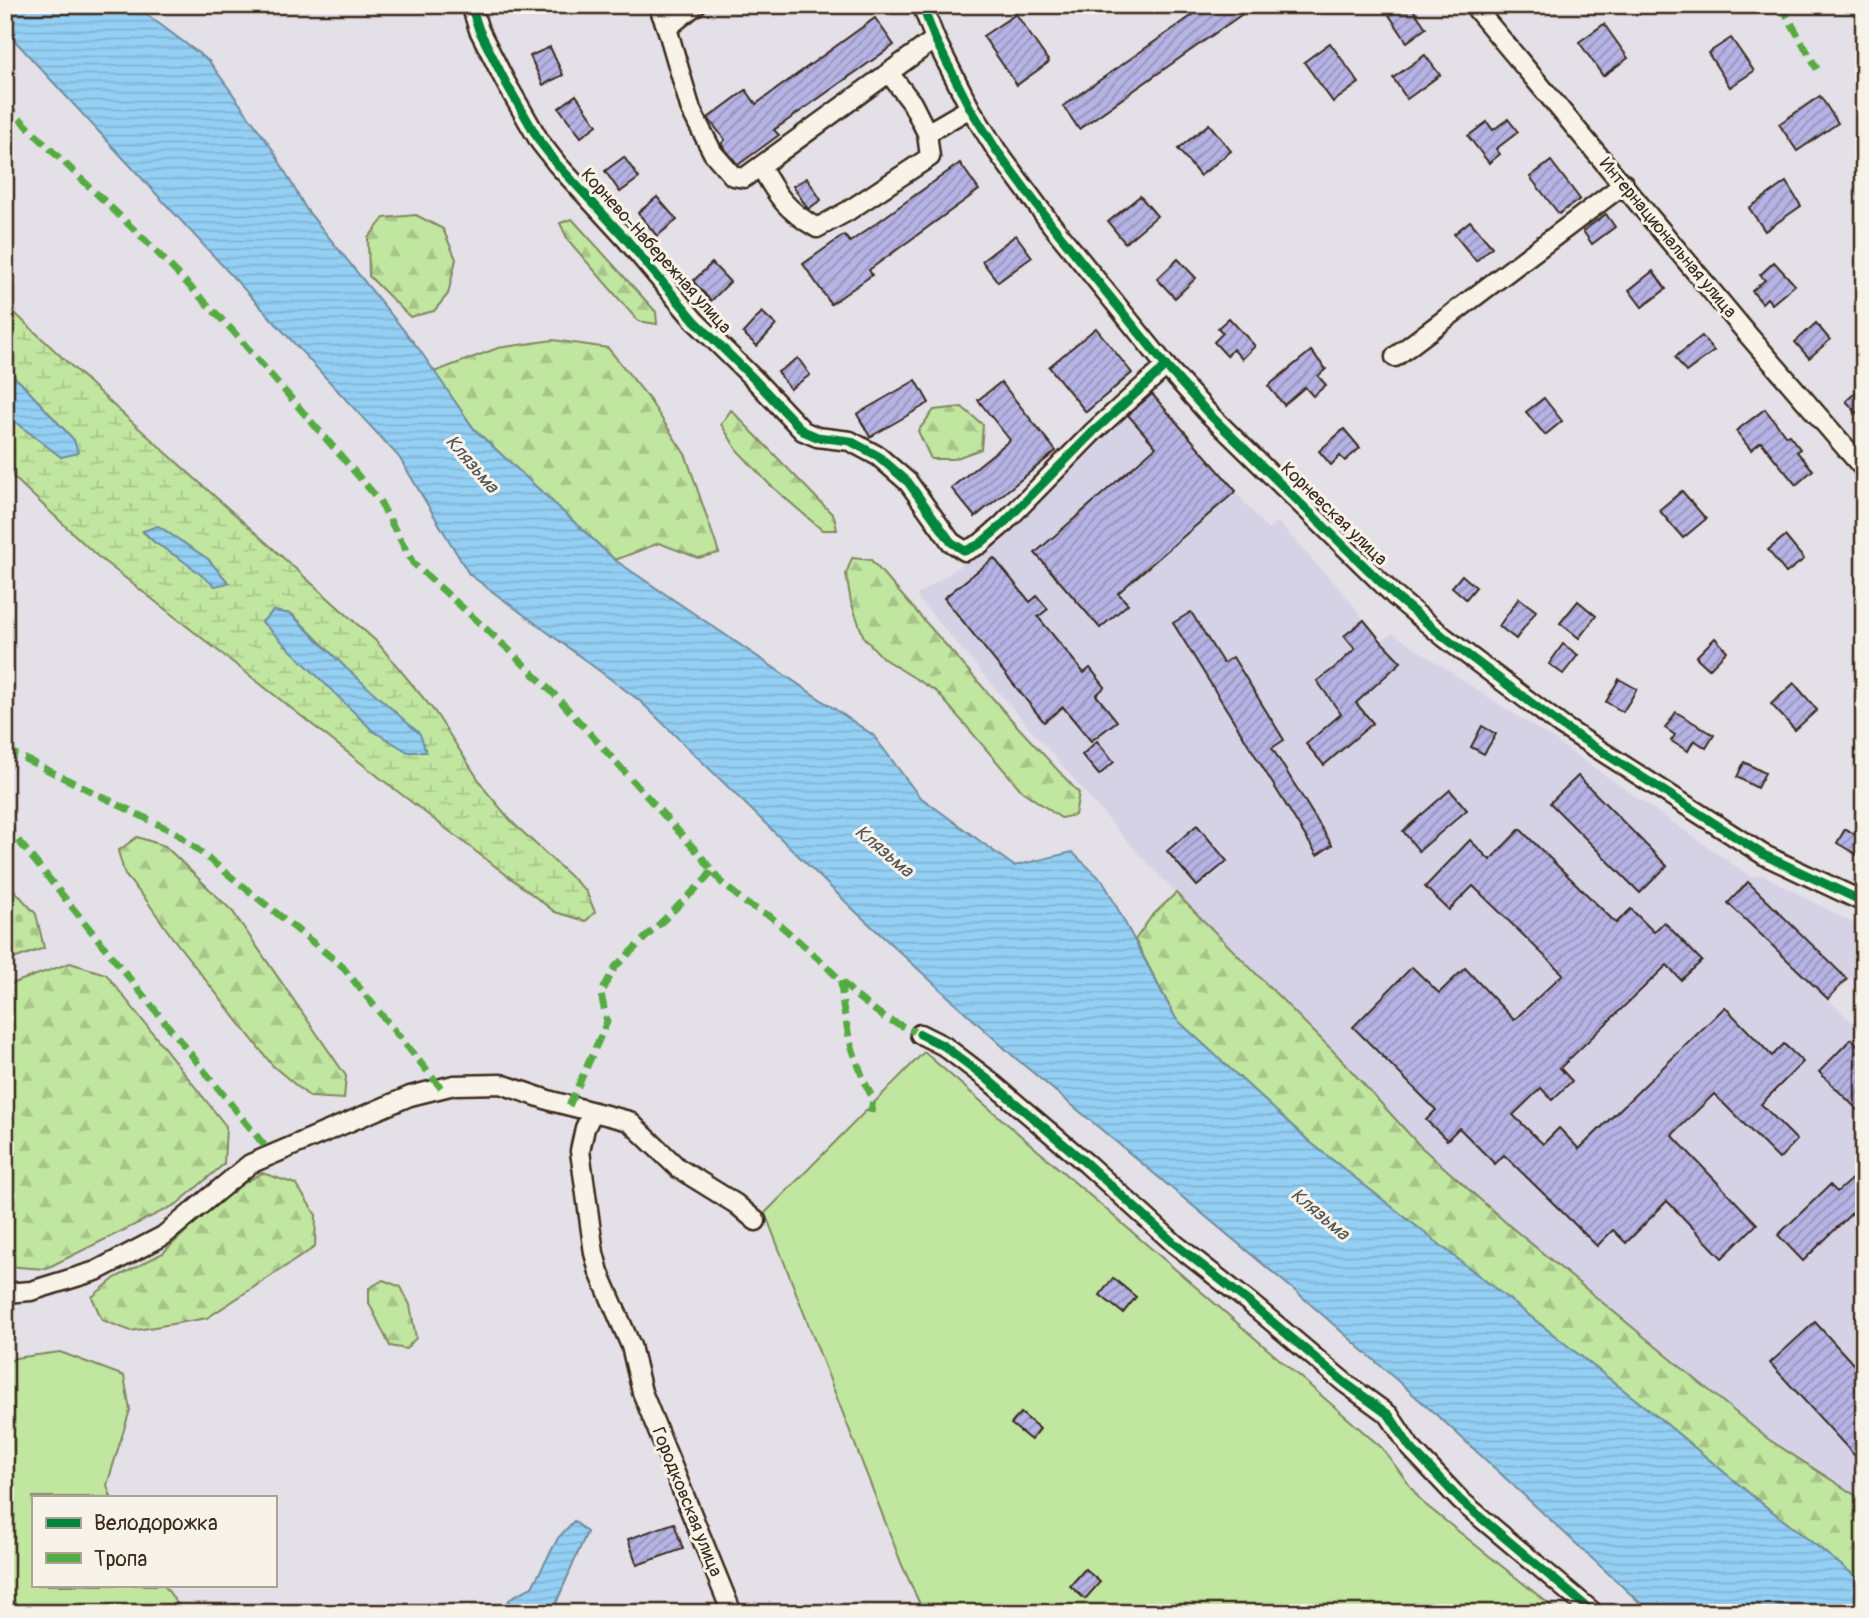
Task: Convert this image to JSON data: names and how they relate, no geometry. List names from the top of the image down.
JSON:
{
  "streets": {
    "street": [
      "Интернациональная улица",
      "Корнево-Набережная улица",
      "Корневская улица",
      "Городковская улица"
    ]
  },
  "crossings": [
    ["Корнево-Набережная улица", "Корневская улица"]
  ],
  "water": ["Клязьма"],
  "legend": ["Велодорожка", "Тропа"]
}
